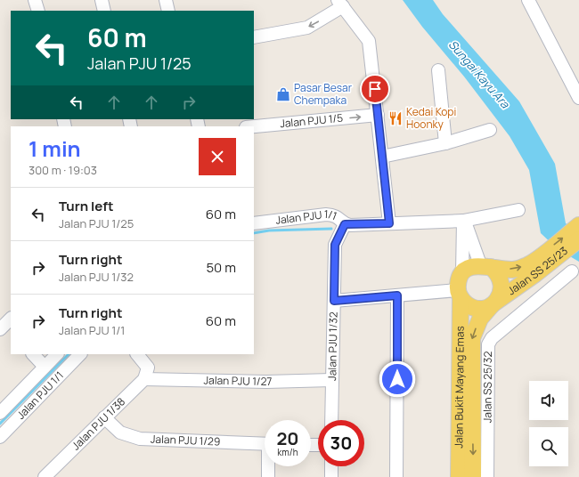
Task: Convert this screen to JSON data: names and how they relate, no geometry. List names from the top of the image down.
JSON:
{
  "streets": {
    "main road": ["Jalan SS 25/23", "Jalan Bukit Mayang Emas"],
    "street": [
      "Jalan PJU 1/5",
      "Jalan PJU 1/1",
      "Jalan PJU 1/32",
      "Jalan PJU 1/27",
      "Jalan SS 25/32",
      "Jalan PJU 1/38",
      "Jalan PJU 1/29"
    ]
  },
  "crossings": [
    ["Jalan PJU 1/1", "Jalan PJU 1/32"],
    ["Jalan SS 25/23", "Jalan Bukit Mayang Emas"],
    ["Jalan PJU 1/32", "Jalan PJU 1/27"],
    ["Jalan PJU 1/27", "Jalan PJU 1/38"],
    ["Jalan PJU 1/38", "Jalan PJU 1/29"]
  ],
  "water": ["Sungai Kayu Ara"],
  "places": {
    "shop": ["Pasar Besar Chempaka"],
    "restaurant": ["Kedai Kopi Hoonky"]
  },
  "page": {
    "turn": ["60 m", "Jalan PJU 1/25"],
    "heading": ["1 min", "300 m · 19:03"],
    "list": [
      {
        "name": "Turn left",
        "note": "Jalan PJU 1/25",
        "value": "60 m"
      },
      {
        "name": "Turn right",
        "note": "Jalan PJU 1/32",
        "value": "50 m"
      },
      {
        "name": "Turn right",
        "note": "Jalan PJU 1/1",
        "value": "60 m"
      }
    ],
    "speed": "20 km/h",
    "limit": "30"
  }
}
